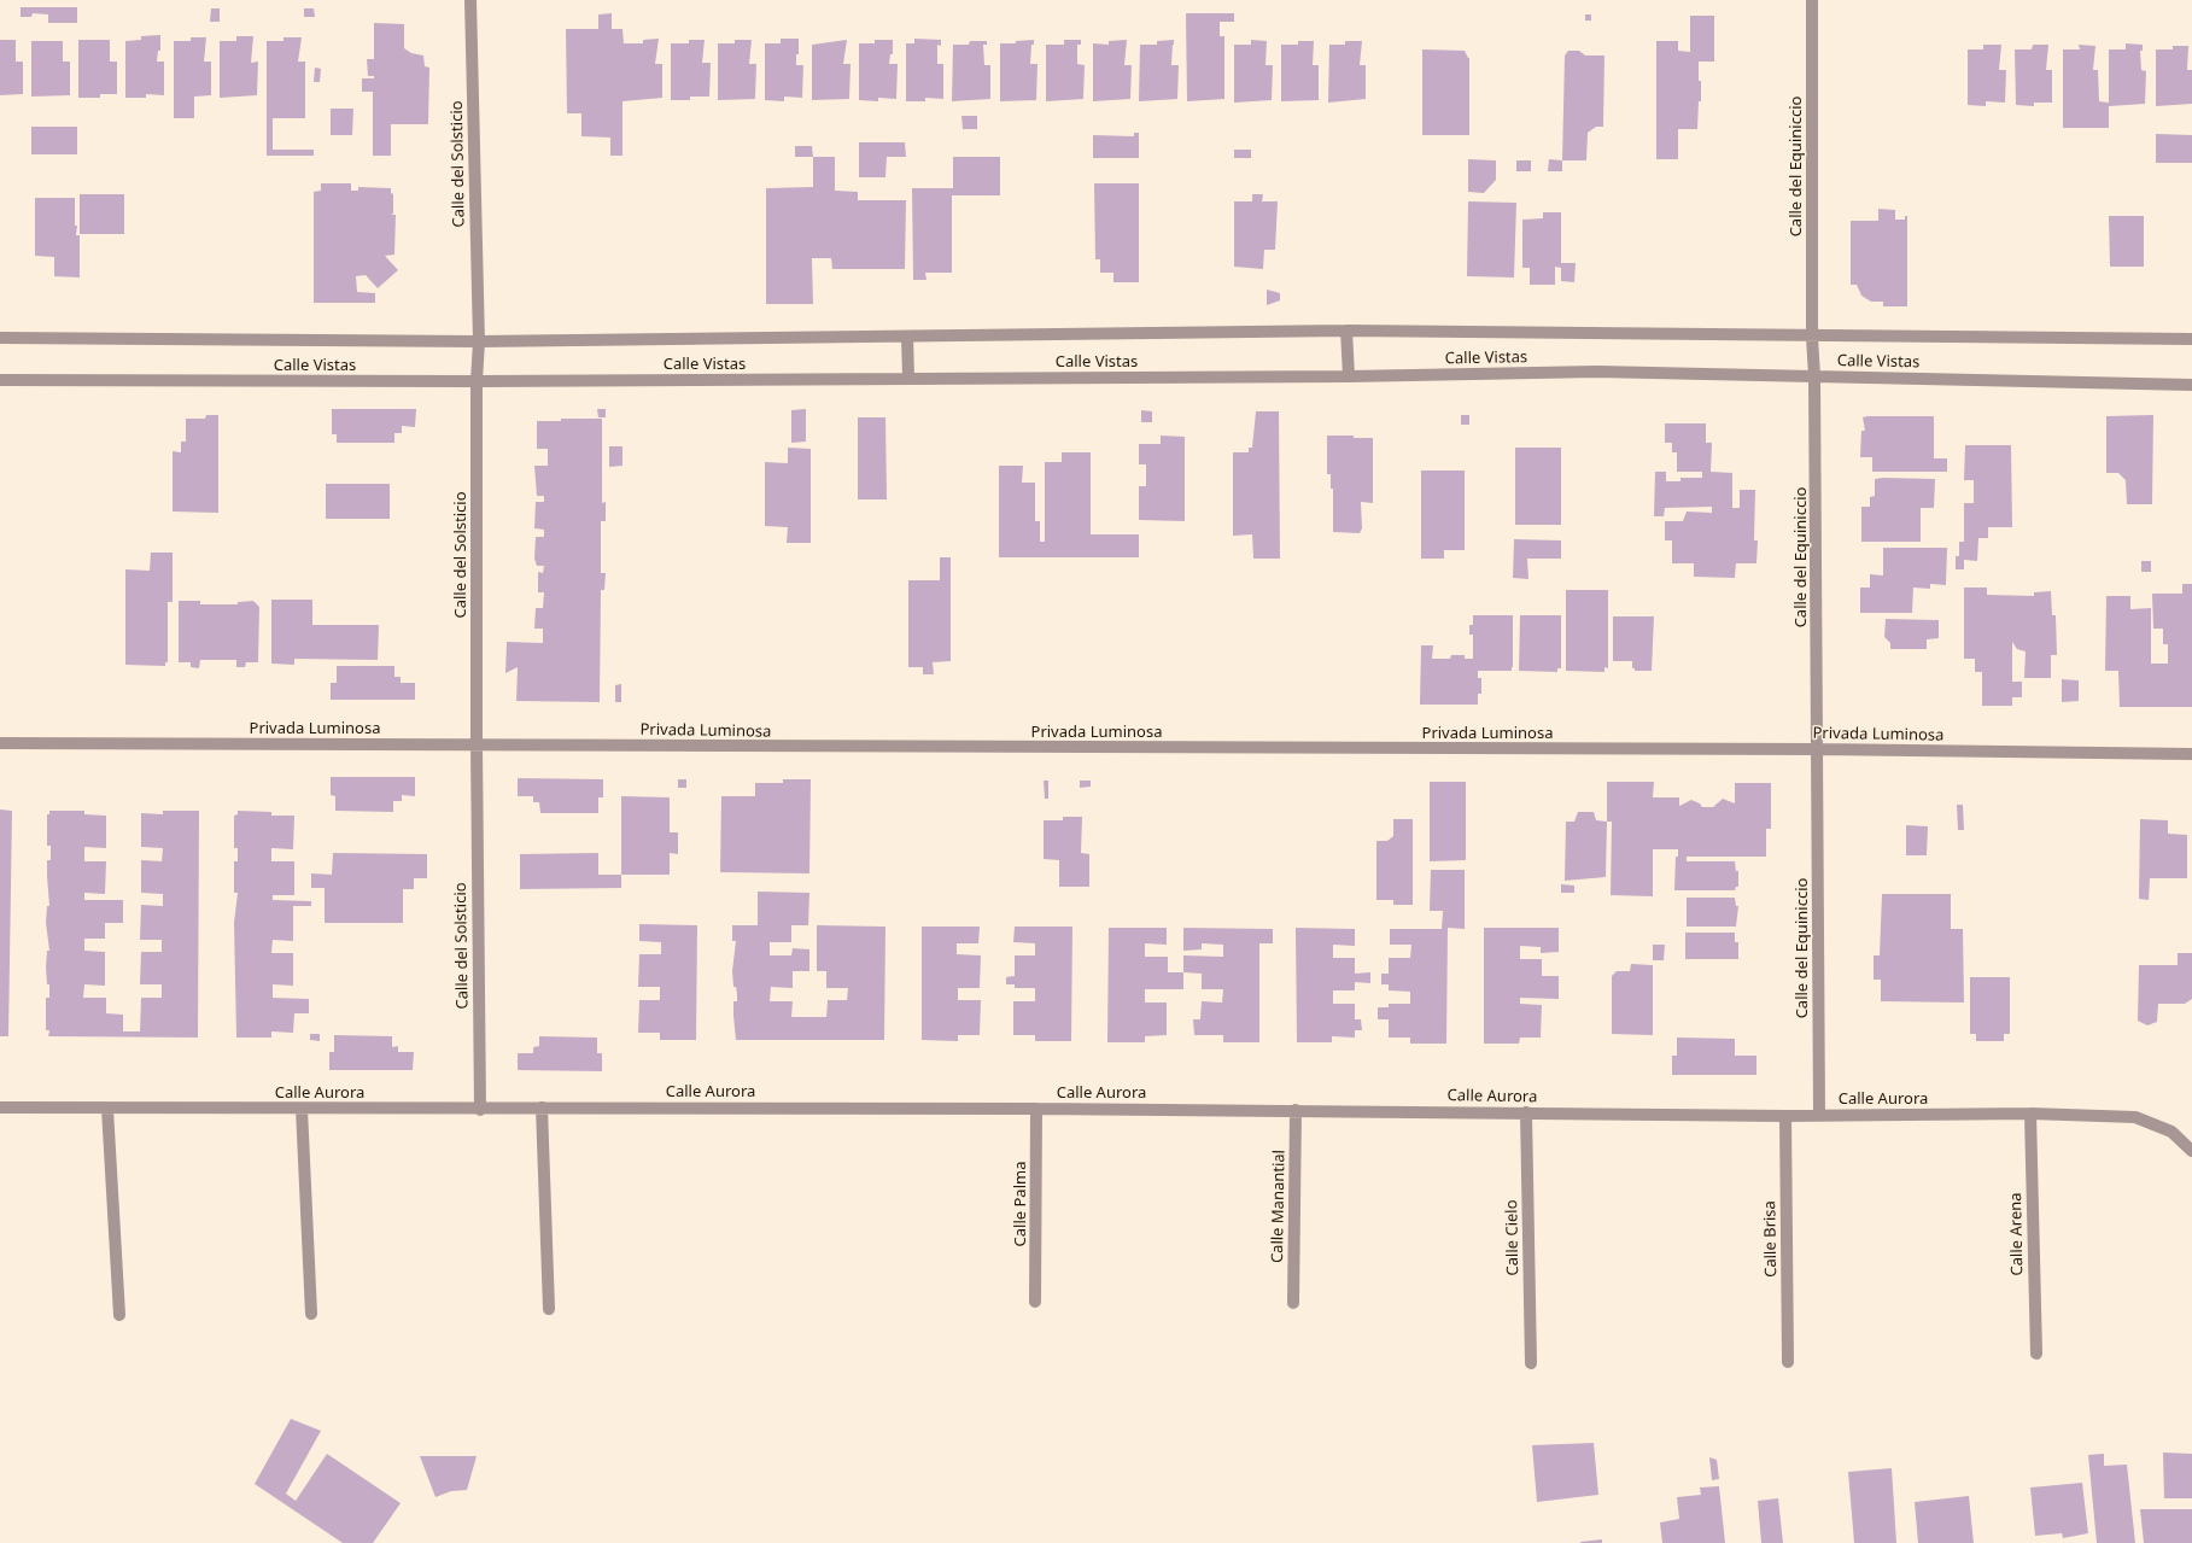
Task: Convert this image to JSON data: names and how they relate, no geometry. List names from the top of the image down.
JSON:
{
  "streets": {
    "street": [
      "Calle del Solsticio",
      "Calle del Equiniccio",
      "Calle Vistas",
      "Privada Luminosa",
      "Calle Aurora",
      "Calle Palma",
      "Calle Manantial",
      "Calle Arena",
      "Calle Cielo",
      "Calle Brisa"
    ]
  },
  "crossings": [
    ["Calle del Solsticio", "Calle Vistas"],
    ["Calle del Solsticio", "Privada Luminosa"],
    ["Calle del Solsticio", "Calle Aurora"],
    ["Calle del Equiniccio", "Calle Vistas"],
    ["Calle del Equiniccio", "Privada Luminosa"],
    ["Calle del Equiniccio", "Calle Aurora"],
    ["Calle Aurora", "Calle Palma"],
    ["Calle Aurora", "Calle Manantial"],
    ["Calle Aurora", "Calle Arena"],
    ["Calle Aurora", "Calle Cielo"],
    ["Calle Aurora", "Calle Brisa"]
  ]
}
